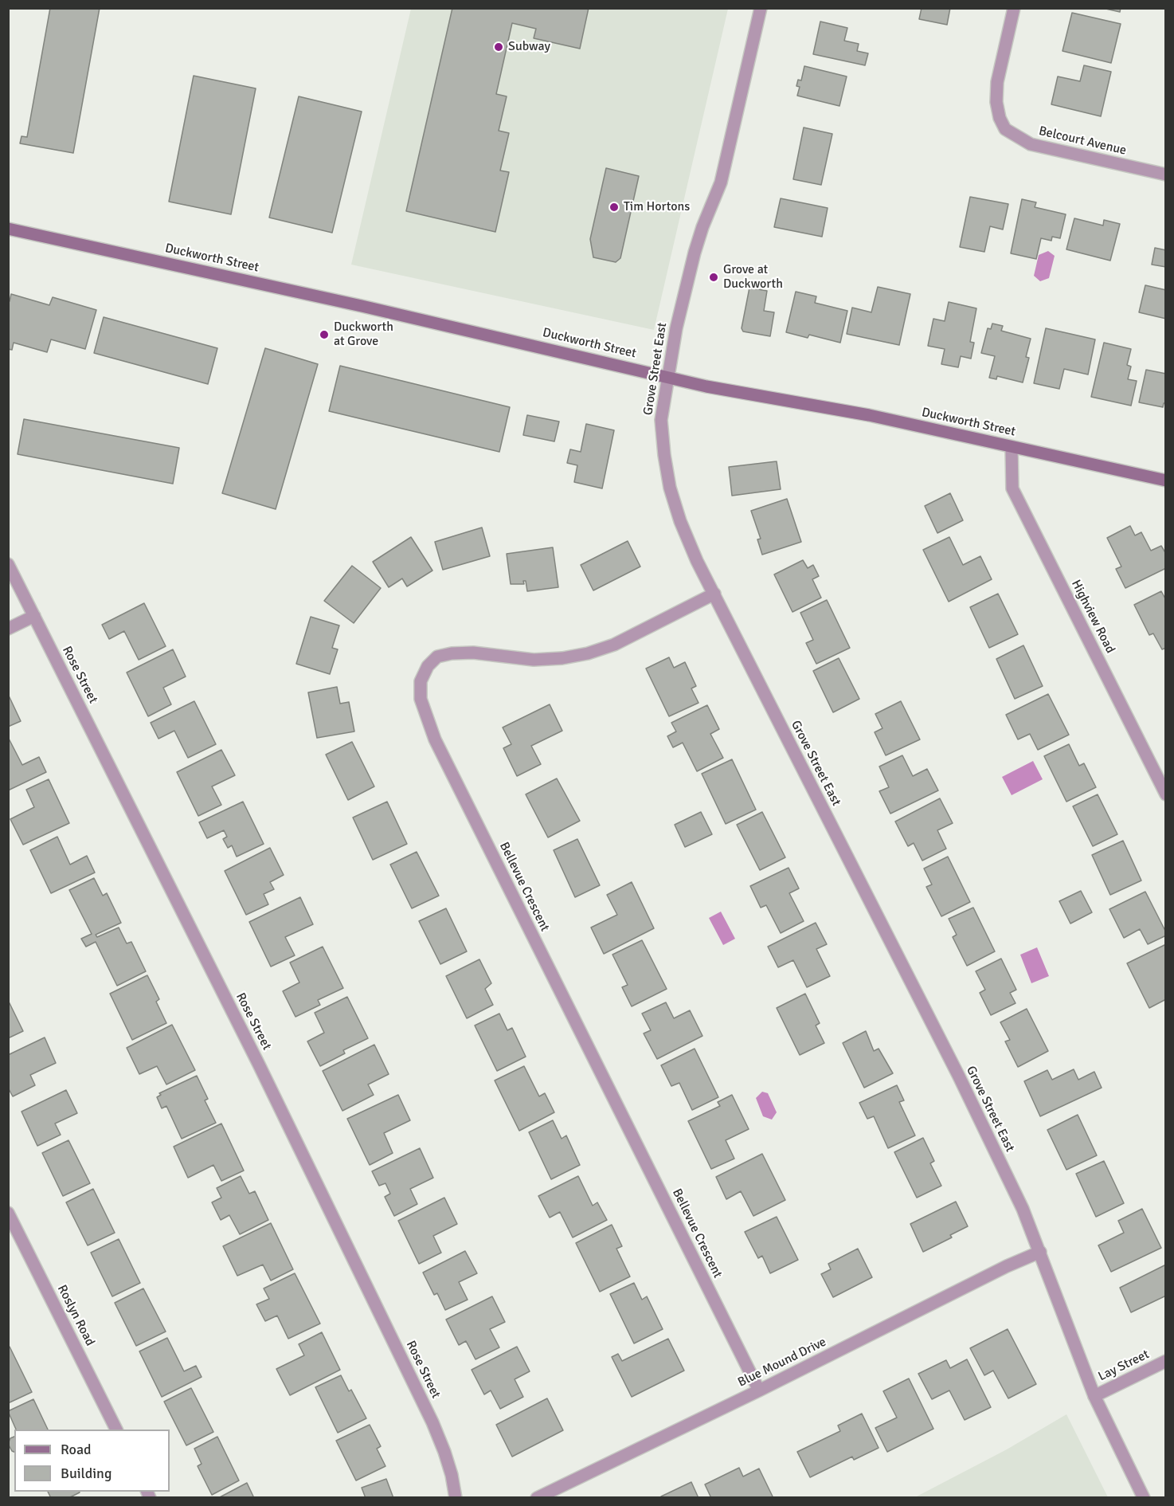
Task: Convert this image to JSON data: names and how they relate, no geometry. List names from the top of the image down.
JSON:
{
  "streets": {
    "main road": ["Duckworth Street"],
    "street": [
      "Belcourt Avenue",
      "Grove Street East",
      "Highview Road",
      "Rose Street",
      "Bellevue Crescent",
      "Roslyn Road",
      "Blue Mound Drive",
      "Lay Street"
    ]
  },
  "crossings": [
    ["Duckworth Street", "Grove Street East"],
    ["Duckworth Street", "Highview Road"],
    ["Grove Street East", "Bellevue Crescent"],
    ["Grove Street East", "Blue Mound Drive"],
    ["Grove Street East", "Lay Street"],
    ["Bellevue Crescent", "Blue Mound Drive"]
  ],
  "places": [
    "Subway",
    "Tim Hortons",
    "Grove at Duckworth",
    "Duckworth at Grove"
  ],
  "legend": ["Road", "Building"]
}
